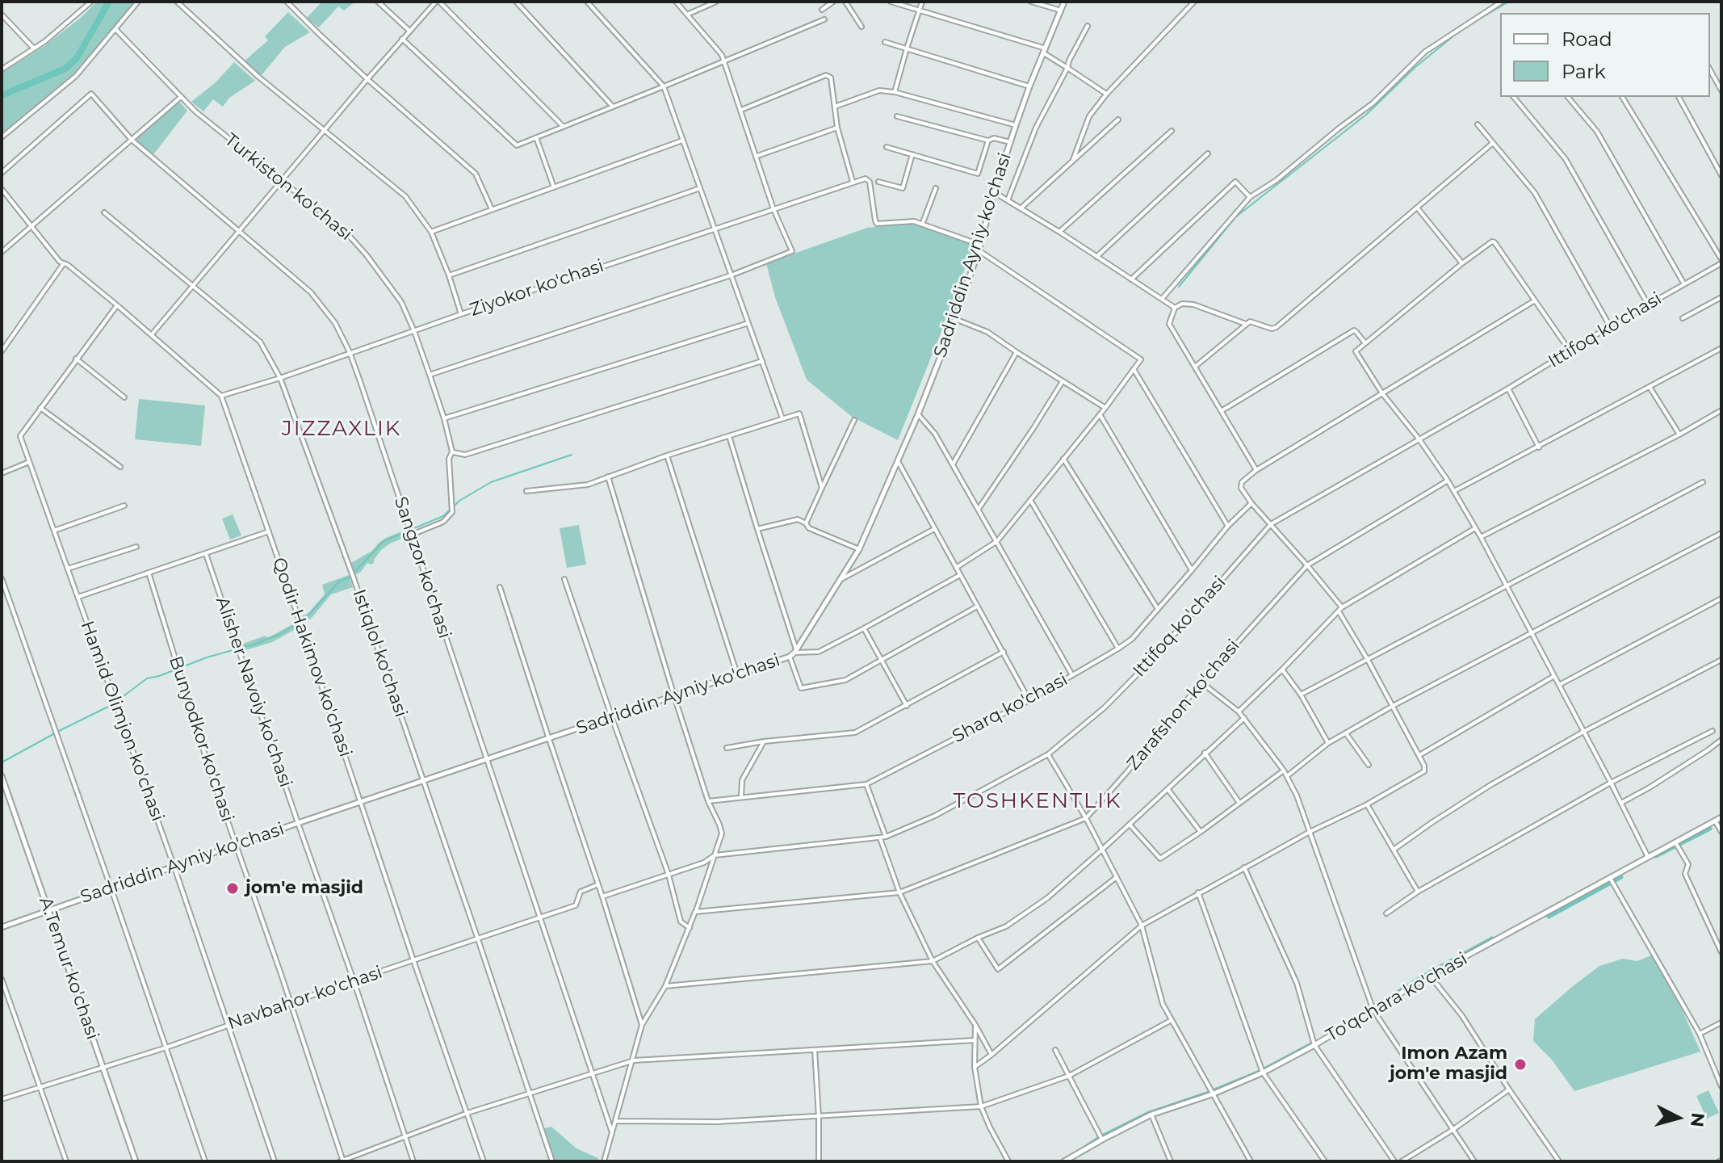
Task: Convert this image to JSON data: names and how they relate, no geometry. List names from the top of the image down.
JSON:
{
  "streets": {
    "street": [
      "Turkiston ko'chasi",
      "Sadriddin Ayniy ko'chasi",
      "Ziyokor ko'chasi",
      "Ittifoq ko'chasi",
      "Sangzor ko'chasi",
      "Istiqlol ko'chasi",
      "Qodir Hakimov ko'chasi",
      "Alisher Navoiy ko'chasi",
      "Zarafshon ko'chasi",
      "Sharq ko'chasi",
      "Hamid Olimjon ko'chasi",
      "Bunyodkor ko'chasi",
      "A.Temur ko'chasi",
      "To'qchara ko'chasi",
      "Navbahor ko'chasi"
    ]
  },
  "crossings": [
    ["Turkiston ko'chasi", "Ziyokor ko'chasi"],
    ["Turkiston ko'chasi", "Sangzor ko'chasi"],
    ["Sadriddin Ayniy ko'chasi", "Sangzor ko'chasi"],
    ["Sadriddin Ayniy ko'chasi", "Istiqlol ko'chasi"],
    ["Sadriddin Ayniy ko'chasi", "Qodir Hakimov ko'chasi"],
    ["Sadriddin Ayniy ko'chasi", "Alisher Navoiy ko'chasi"],
    ["Sadriddin Ayniy ko'chasi", "Hamid Olimjon ko'chasi"],
    ["Sadriddin Ayniy ko'chasi", "Bunyodkor ko'chasi"],
    ["Sadriddin Ayniy ko'chasi", "A.Temur ko'chasi"],
    ["Ziyokor ko'chasi", "Sangzor ko'chasi"],
    ["Ziyokor ko'chasi", "Istiqlol ko'chasi"],
    ["Ziyokor ko'chasi", "Qodir Hakimov ko'chasi"],
    ["Sangzor ko'chasi", "Navbahor ko'chasi"],
    ["Istiqlol ko'chasi", "Navbahor ko'chasi"],
    ["Qodir Hakimov ko'chasi", "Hamid Olimjon ko'chasi"],
    ["Qodir Hakimov ko'chasi", "Navbahor ko'chasi"],
    ["Alisher Navoiy ko'chasi", "Navbahor ko'chasi"],
    ["Hamid Olimjon ko'chasi", "Navbahor ko'chasi"],
    ["Bunyodkor ko'chasi", "Navbahor ko'chasi"],
    ["A.Temur ko'chasi", "Navbahor ko'chasi"]
  ],
  "districts": ["JIZZAXLIK", "TOSHKENTLIK"],
  "places": ["jom'e masjid", "Imon Azam jom'e masjid"],
  "legend": ["Road", "Park"],
  "north": "right"
}
